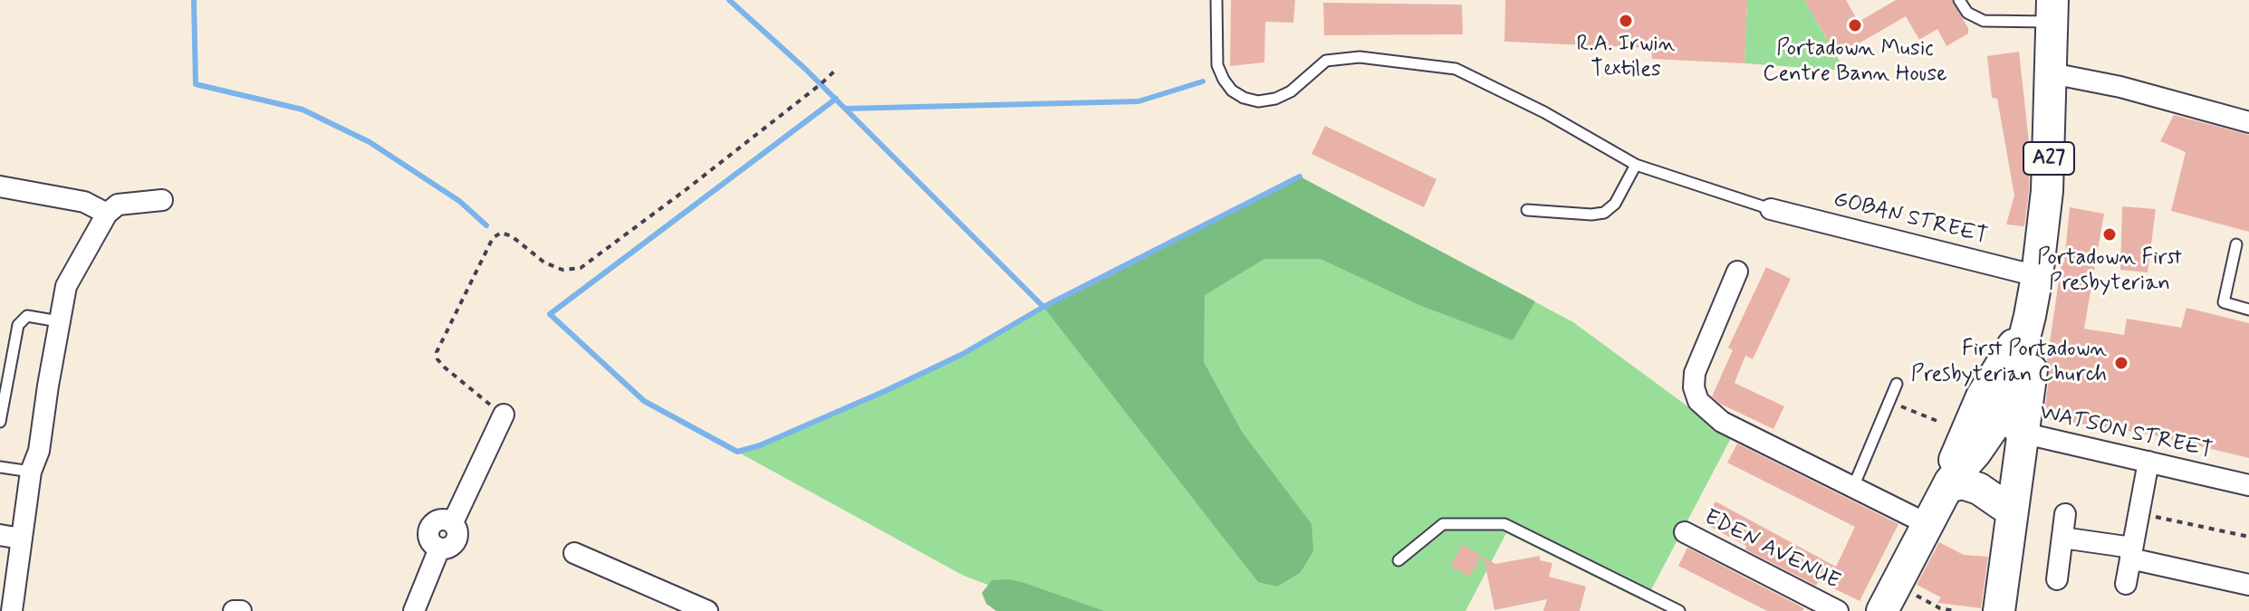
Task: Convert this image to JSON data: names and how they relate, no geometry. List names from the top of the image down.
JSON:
{
  "streets": {
    "main road": ["A27"],
    "street": ["GOBAN STREET", "WATSON STREET", "EDEN AVENUE"]
  },
  "crossings": [
    ["A27", "GOBAN STREET"],
    ["A27", "WATSON STREET"]
  ],
  "places": [
    "R.A. Irwin Textiles",
    "Portadown Music Centre Bann House",
    "Portadown First Presbyterian",
    "First Portadown Presbyterian Church"
  ]
}
